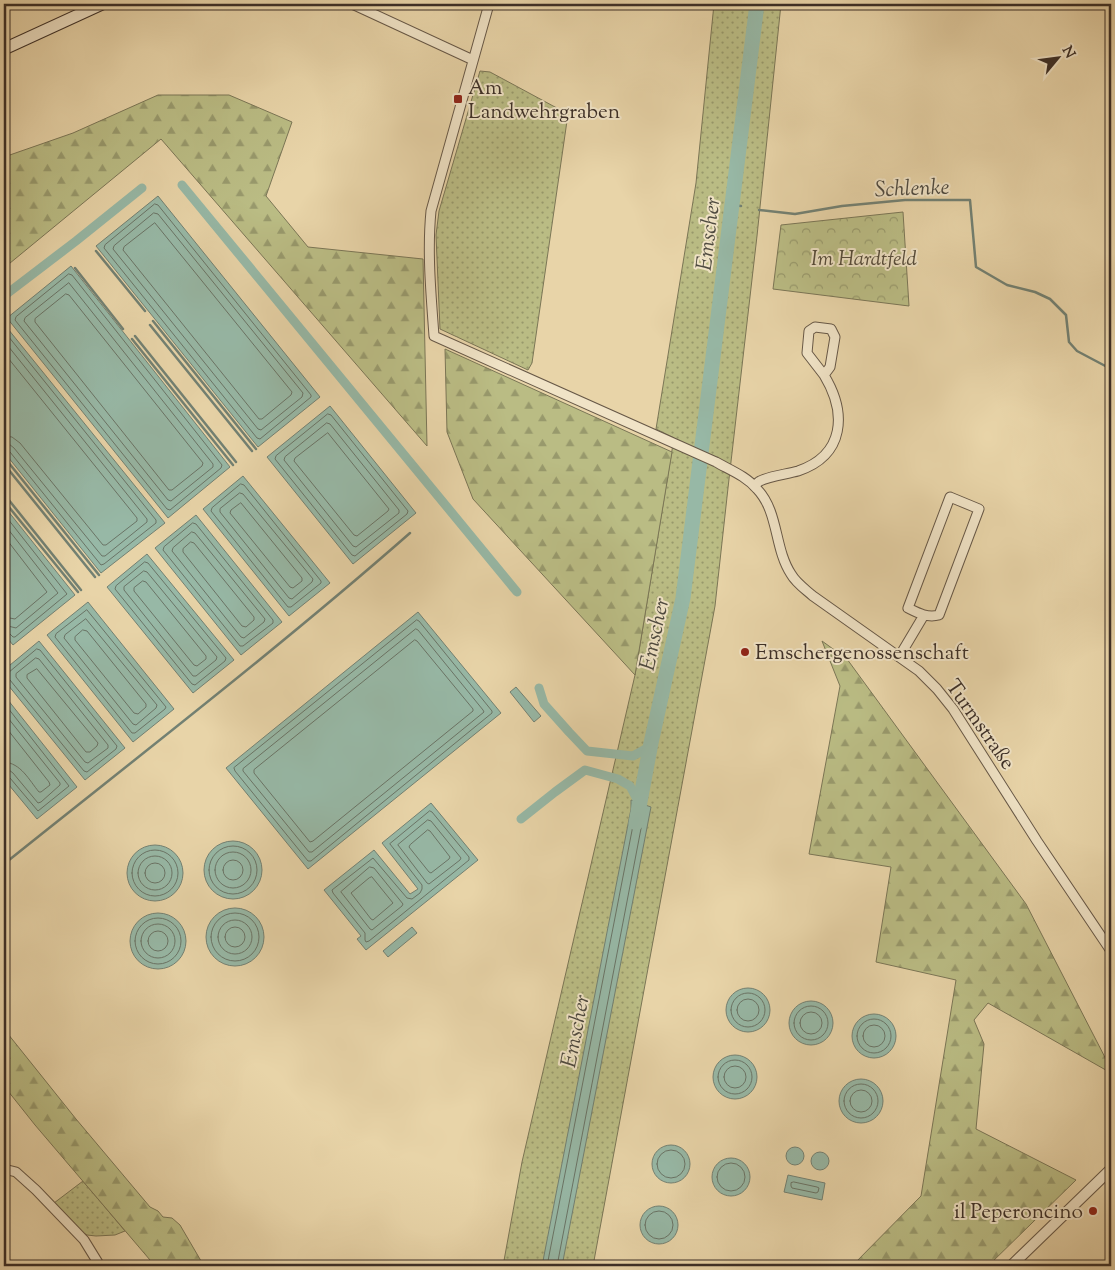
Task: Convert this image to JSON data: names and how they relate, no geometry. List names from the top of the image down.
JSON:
{
  "streets": {
    "street": ["Turmstraße"]
  },
  "water": ["Schlenke", "Emscher"],
  "parks": ["Im Hardtfeld"],
  "places": {
    "transit": ["Am Landwehrgraben"],
    "other": ["Emschergenossenschaft", "il Peperoncino"]
  },
  "north": "top right"
}
